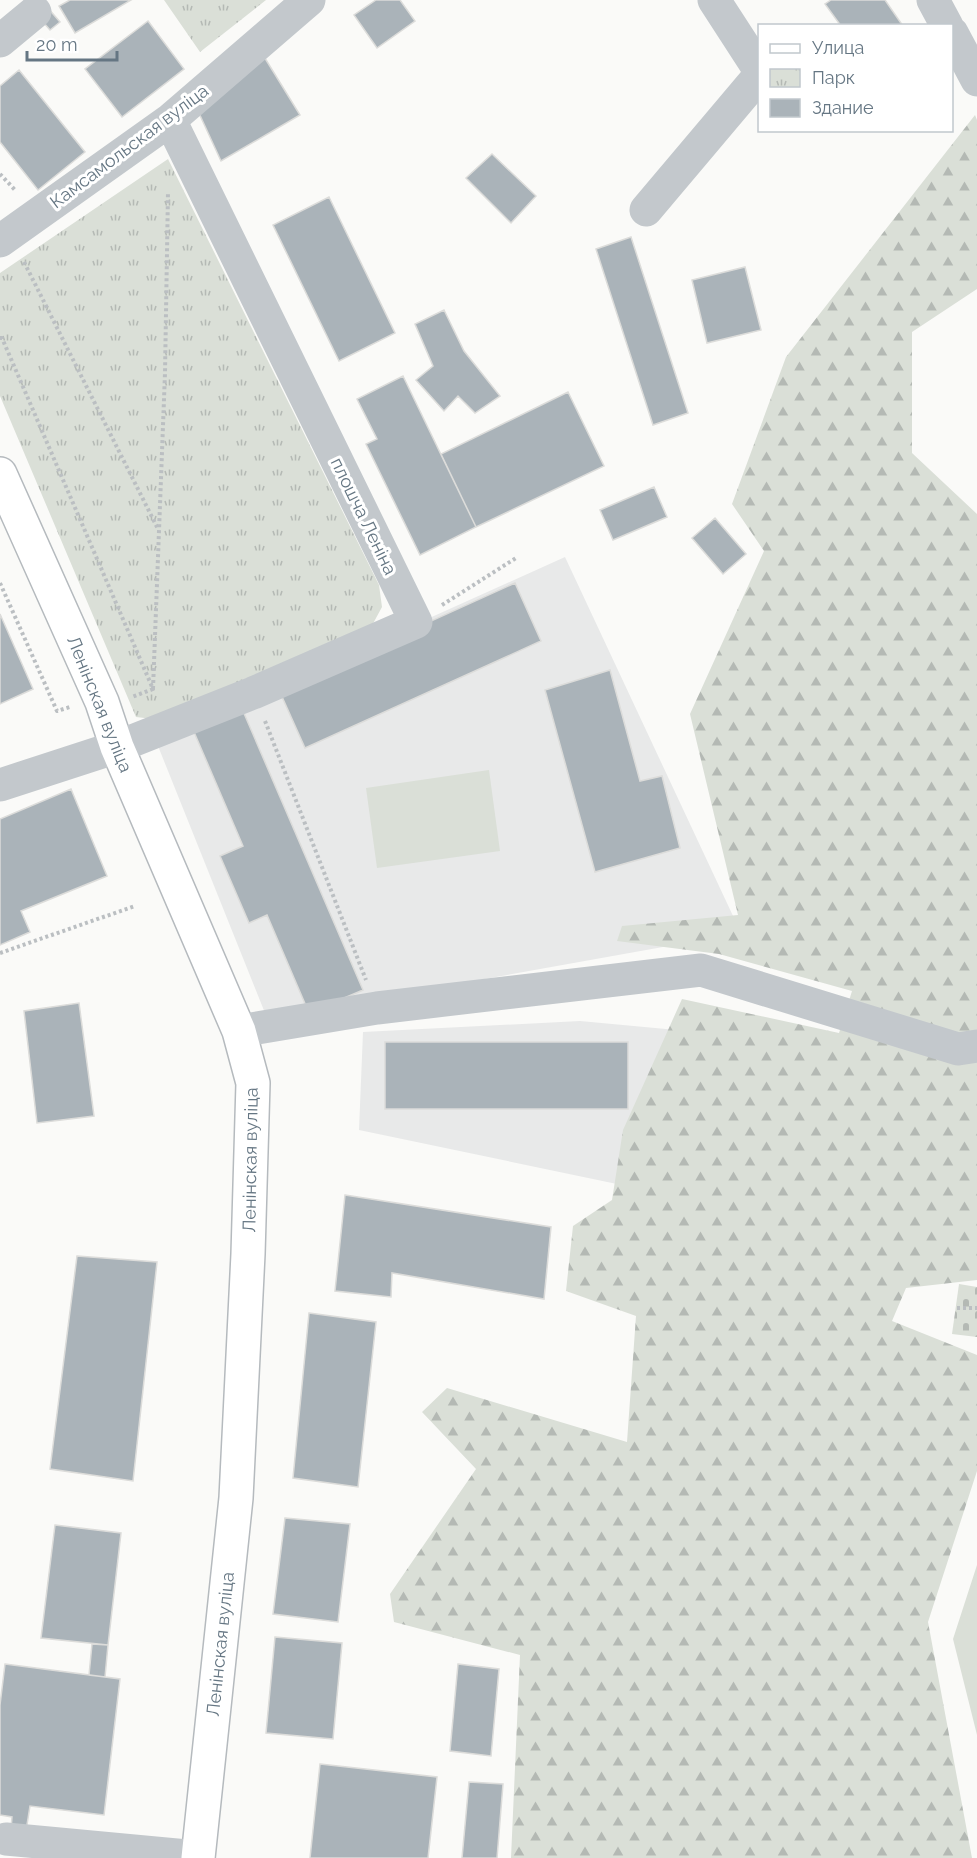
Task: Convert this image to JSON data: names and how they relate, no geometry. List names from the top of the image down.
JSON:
{
  "streets": {
    "main road": ["Ленінская вуліца"],
    "street": ["Камсамольская вуліца", "плошча Леніна"]
  },
  "crossings": [
    ["Камсамольская вуліца", "плошча Леніна"]
  ],
  "legend": ["Улица", "Парк", "Здание"],
  "scale_bar": "20 m"
}
